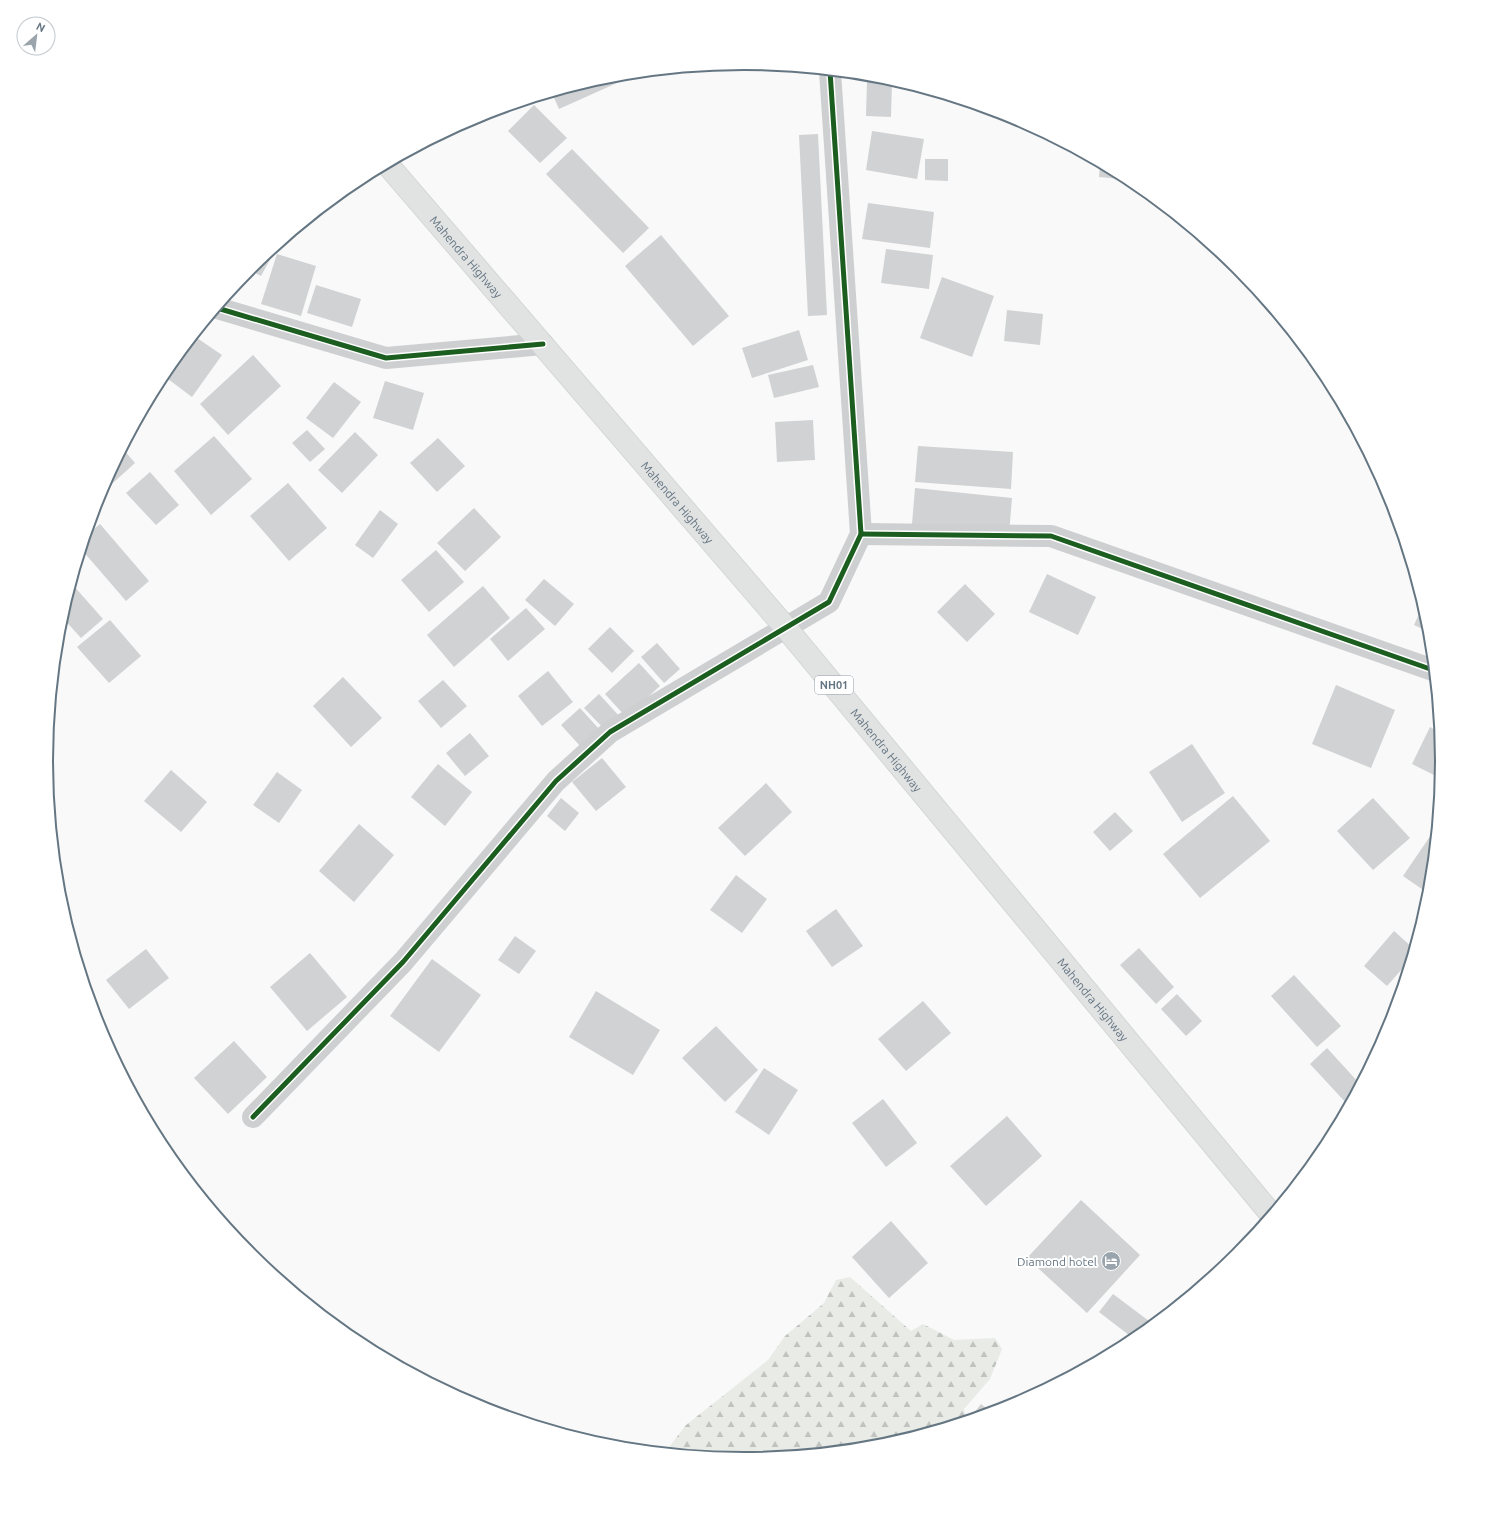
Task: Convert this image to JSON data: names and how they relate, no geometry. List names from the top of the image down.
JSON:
{
  "streets": {
    "highway": ["Mahendra Highway", "NH01"]
  },
  "places": {
    "hotel": ["Diamond hotel"]
  },
  "north": "top right"
}
